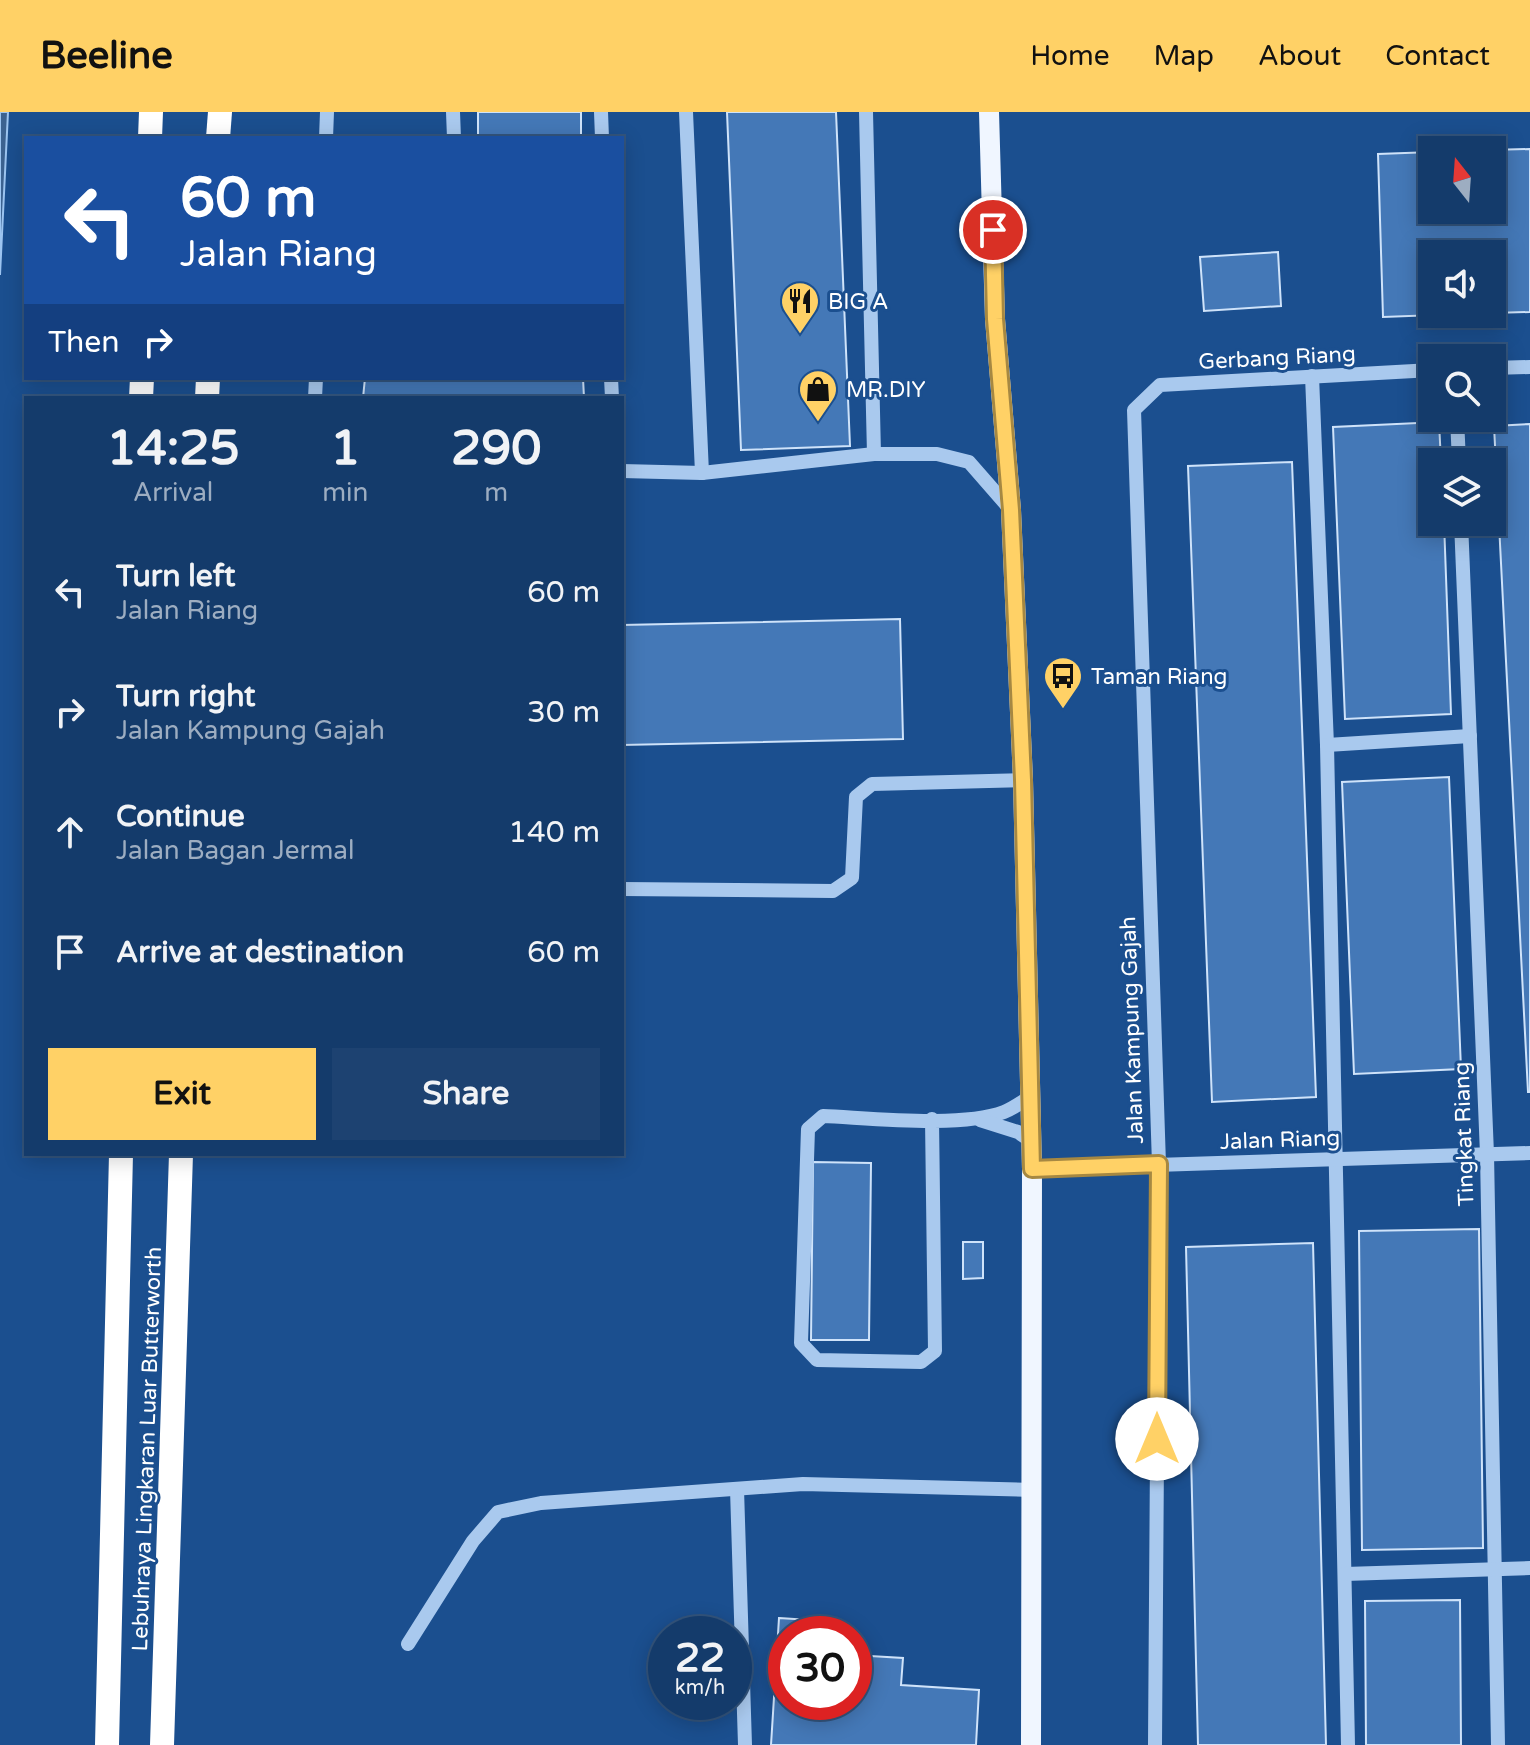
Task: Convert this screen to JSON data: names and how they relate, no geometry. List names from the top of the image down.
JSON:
{
  "streets": {
    "highway": ["Lebuhraya Lingkaran Luar Butterworth"],
    "street": [
      "Gerbang Riang",
      "Jalan Kampung Gajah",
      "Tingkat Riang",
      "Jalan Riang"
    ]
  },
  "crossings": [
    ["Gerbang Riang", "Jalan Kampung Gajah"],
    ["Jalan Kampung Gajah", "Jalan Riang"],
    ["Tingkat Riang", "Jalan Riang"]
  ],
  "places": {
    "restaurant": ["BIG A"],
    "shop": ["MR.DIY"],
    "bus stop": ["Taman Riang"]
  },
  "north": "top",
  "page": {
    "header": "Beeline",
    "nav": [
      "Home",
      "Map",
      "About",
      "Contact"
    ],
    "turn": ["60 m", "Jalan Riang"],
    "then": "Then",
    "eta": [
      "14:25",
      "Arrival",
      "1",
      "min",
      "290",
      "m"
    ],
    "list": [
      {
        "name": "Turn left",
        "note": "Jalan Riang",
        "value": "60 m"
      },
      {
        "name": "Turn right",
        "note": "Jalan Kampung Gajah",
        "value": "30 m"
      },
      {
        "name": "Continue",
        "note": "Jalan Bagan Jermal",
        "value": "140 m"
      },
      {
        "name": "Arrive at destination",
        "value": "60 m"
      }
    ],
    "buttons": ["Exit", "Share"],
    "speed": "22 km/h",
    "limit": "30"
  }
}
